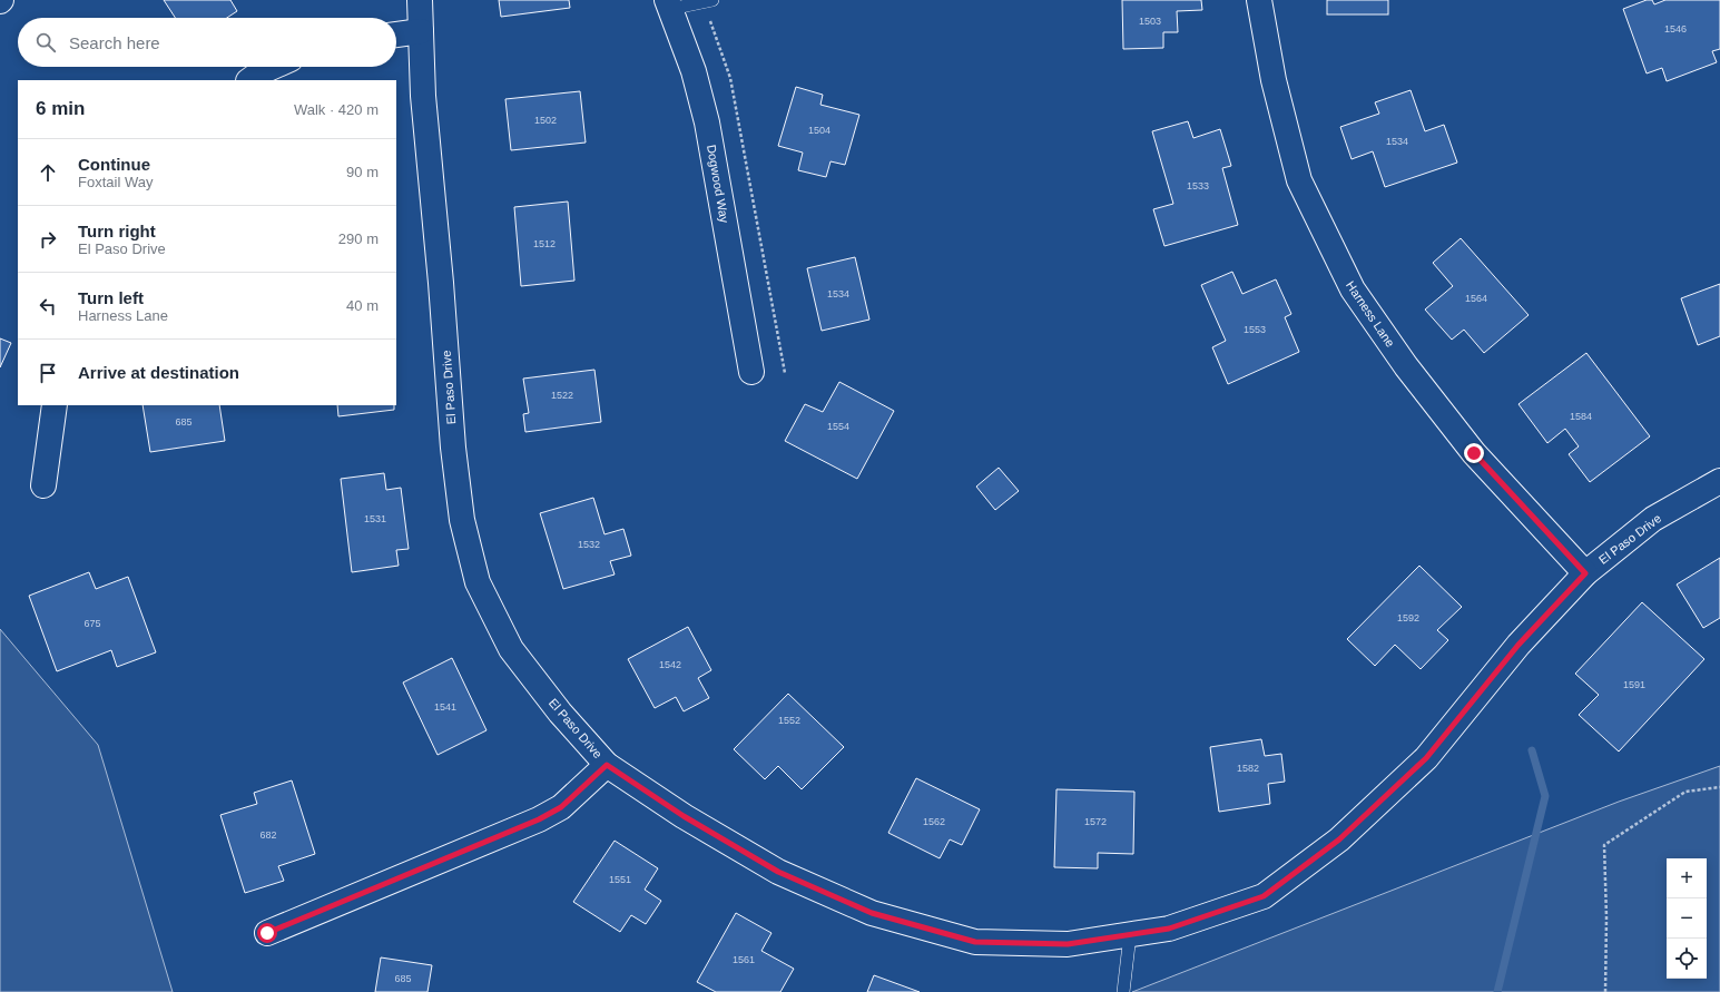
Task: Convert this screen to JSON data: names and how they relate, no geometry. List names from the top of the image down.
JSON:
{
  "streets": {
    "street": ["Dogwood Way", "Harness Lane", "El Paso Drive"]
  },
  "crossings": [
    ["Harness Lane", "El Paso Drive"]
  ],
  "house_numbers": [
    "1503",
    "1546",
    "1502",
    "1504",
    "1534",
    "1533",
    "1512",
    "1534",
    "1564",
    "1553",
    "1522",
    "1584",
    "685",
    "1554",
    "1531",
    "1532",
    "1592",
    "675",
    "1542",
    "1591",
    "1541",
    "1552",
    "1582",
    "1562",
    "1572",
    "682",
    "1551",
    "1561",
    "685"
  ],
  "page": {
    "search": "Search here",
    "heading": ["6 min", "Walk · 420 m"],
    "list": [
      ["Continue", "Foxtail Way", "90 m"],
      ["Turn right", "El Paso Drive", "290 m"],
      ["Turn left", "Harness Lane", "40 m"],
      "Arrive at destination"
    ],
    "map_buttons": ["+", "−"]
  }
}
